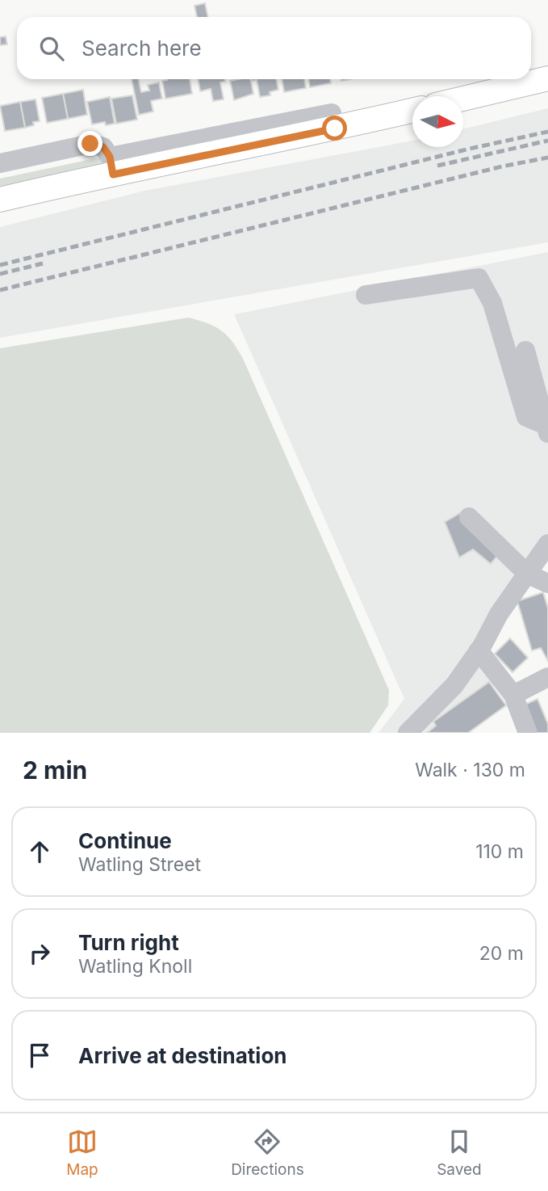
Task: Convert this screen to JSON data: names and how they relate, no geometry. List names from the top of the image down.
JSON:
{
  "north": "right",
  "page": {
    "search": "Search here",
    "heading": ["2 min", "Walk · 130 m"],
    "list": [
      ["Continue", "Watling Street", "110 m"],
      ["Turn right", "Watling Knoll", "20 m"],
      "Arrive at destination"
    ],
    "nav": ["Map", "Directions", "Saved"]
  }
}
